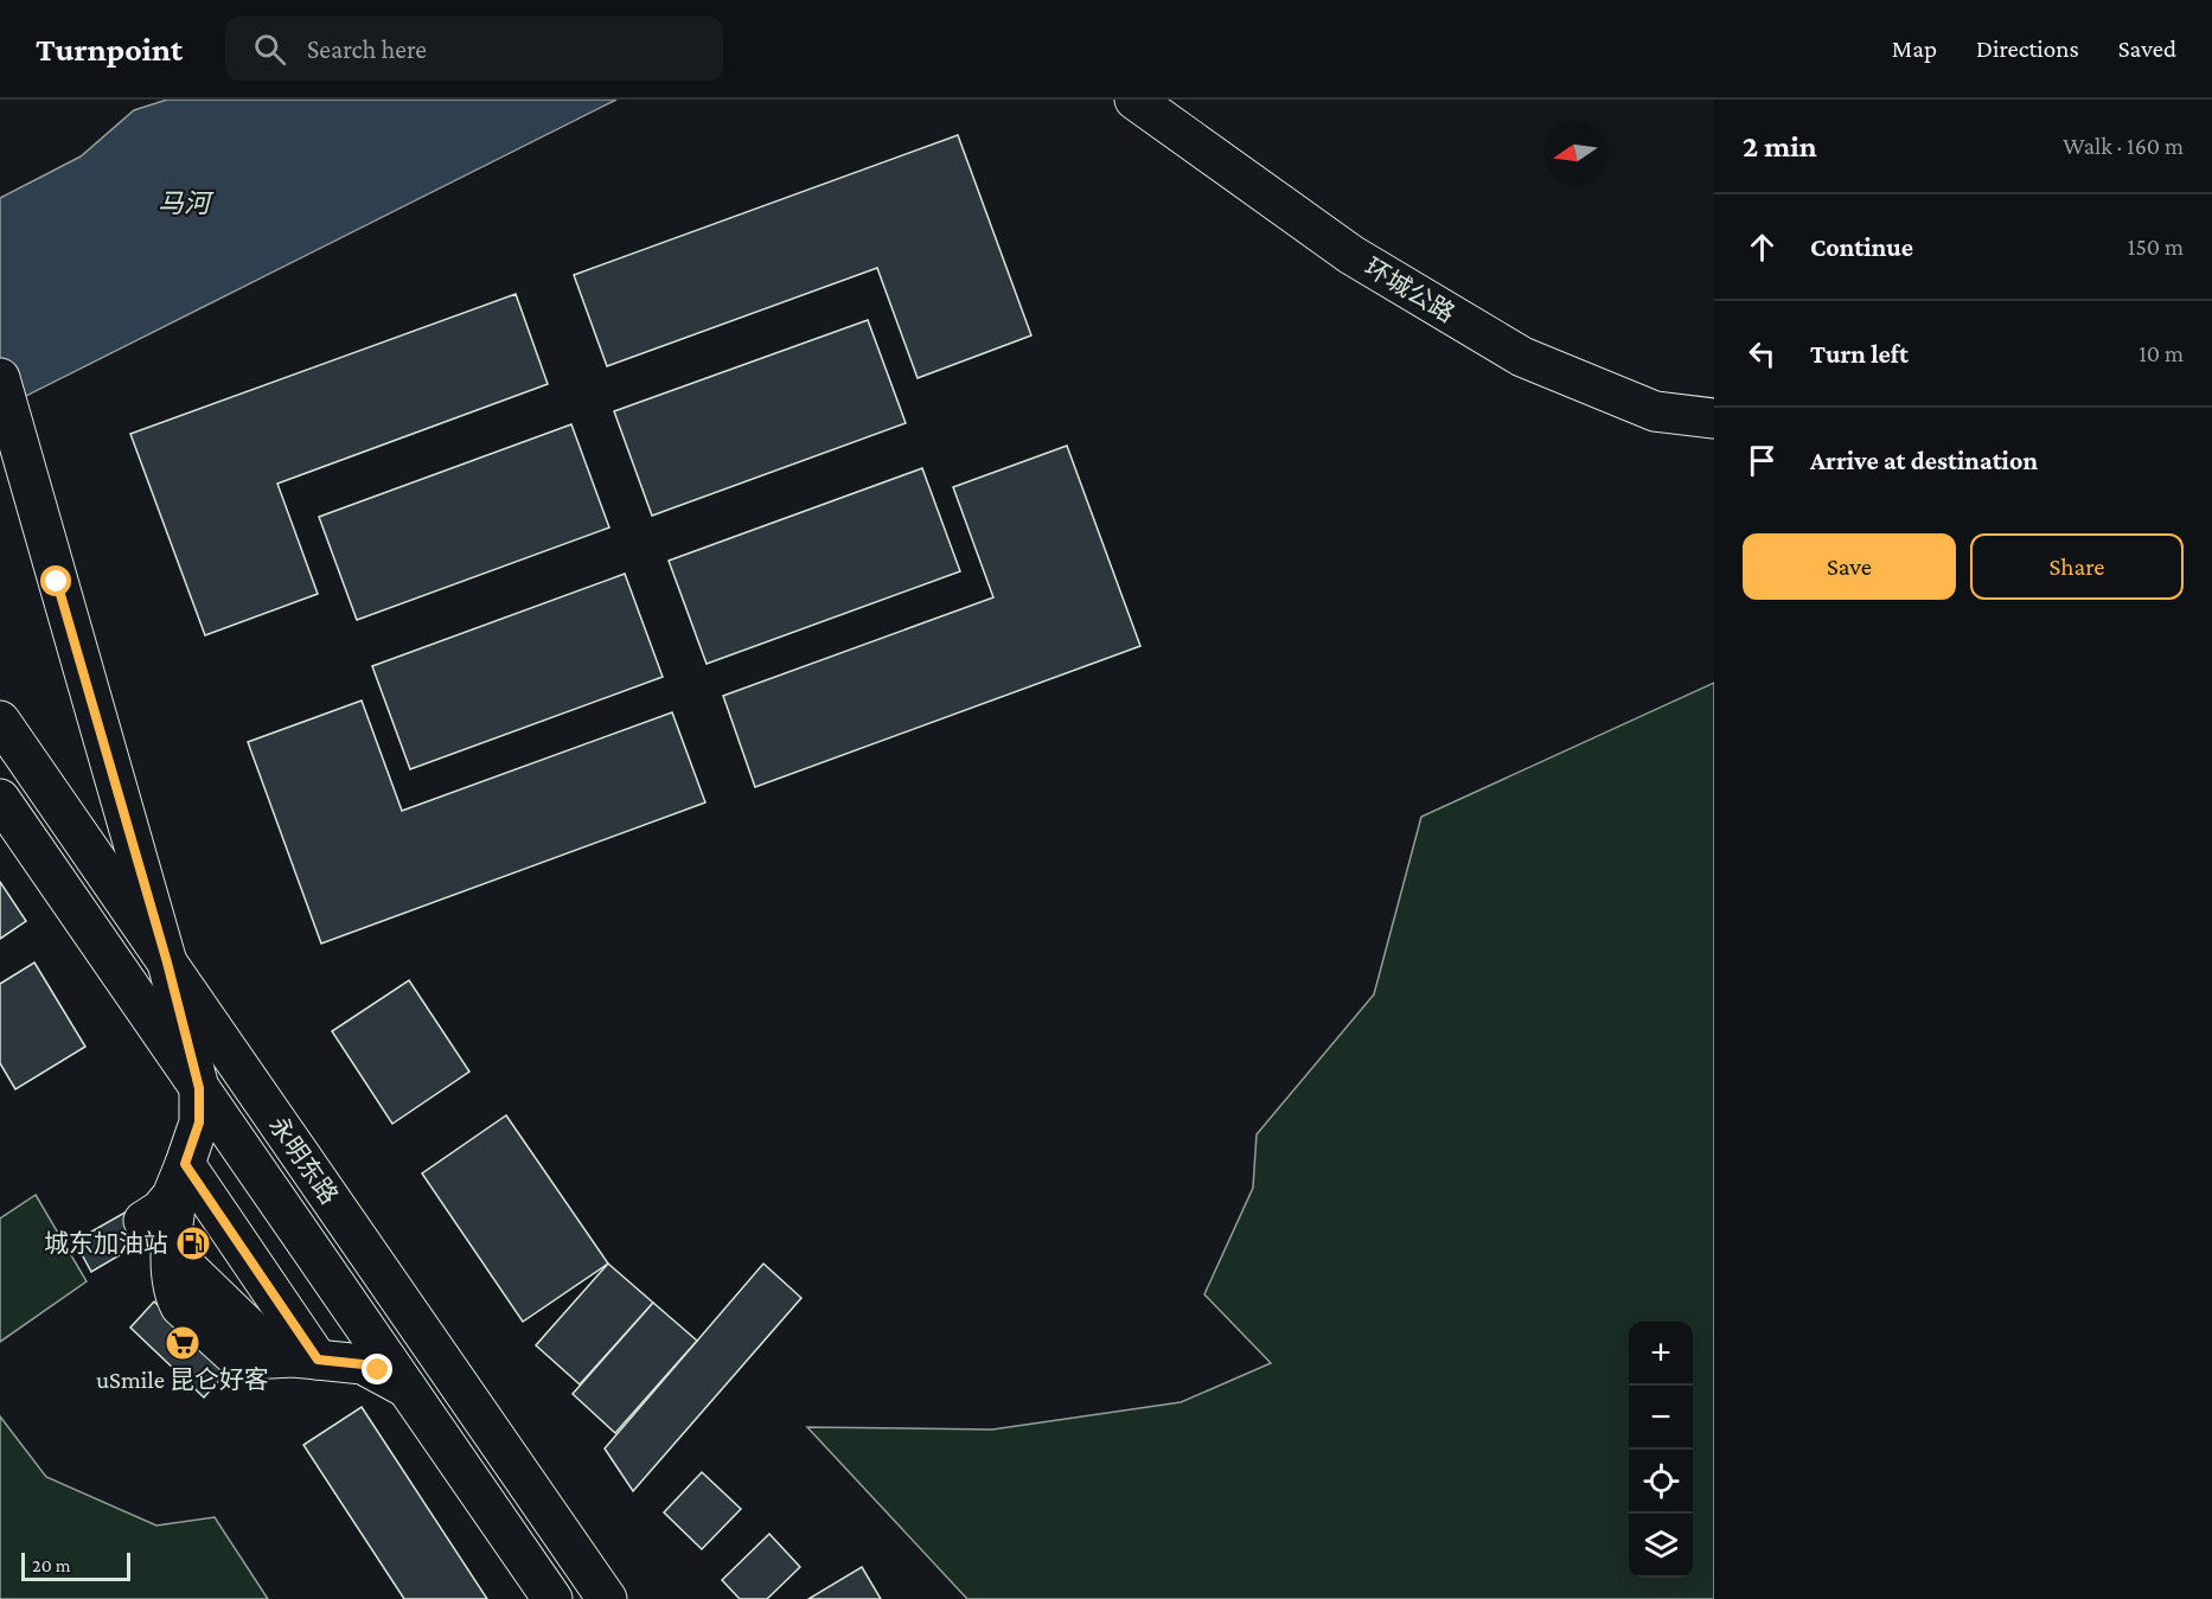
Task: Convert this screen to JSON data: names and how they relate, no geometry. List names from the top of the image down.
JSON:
{
  "streets": {
    "main road": ["环城公路", "永明东路"]
  },
  "water": ["马河"],
  "places": {
    "fuel station": ["城东加油站"],
    "supermarket": ["uSmile 昆仑好客"]
  },
  "scale_bar": "20 m",
  "north": "left",
  "page": {
    "header": "Turnpoint",
    "search": "Search here",
    "nav": ["Map", "Directions", "Saved"],
    "heading": ["2 min", "Walk · 160 m"],
    "list": [
      ["Continue", "150 m"],
      ["Turn left", "10 m"],
      "Arrive at destination"
    ],
    "buttons": ["Save", "Share"],
    "map_buttons": ["+", "−"],
    "scale": "20 m"
  }
}
